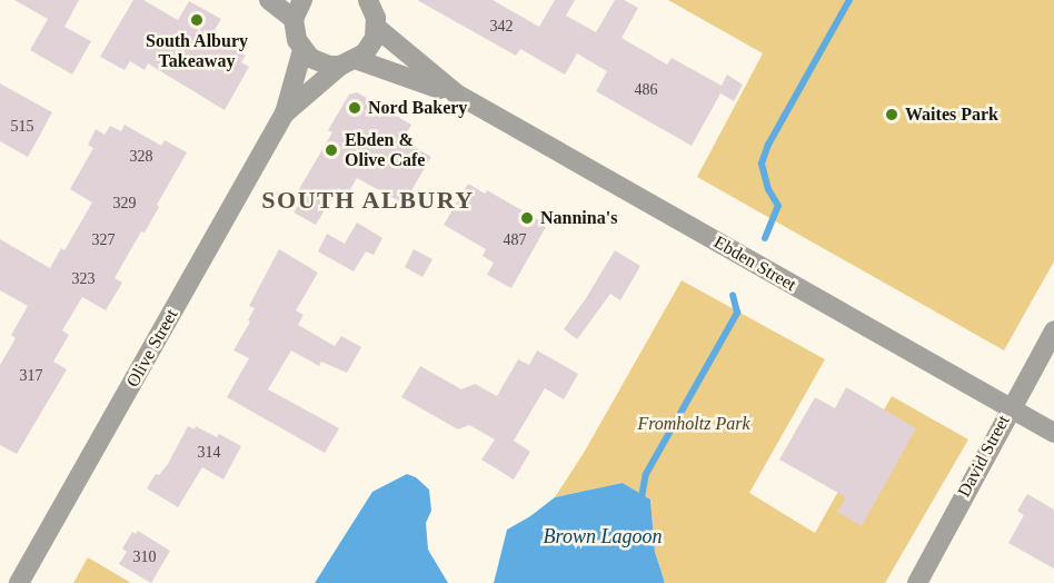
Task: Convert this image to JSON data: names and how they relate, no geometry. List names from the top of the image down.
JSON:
{
  "streets": {
    "street": ["Ebden Street", "Olive Street", "David Street"]
  },
  "crossings": [
    ["Ebden Street", "Olive Street"],
    ["Ebden Street", "David Street"]
  ],
  "districts": ["SOUTH ALBURY"],
  "water": ["Brown Lagoon"],
  "parks": ["Fromholtz Park"],
  "places": [
    "South Albury Takeaway",
    "Nord Bakery",
    "Waites Park",
    "Ebden & Olive Cafe",
    "Nannina's"
  ],
  "house_numbers": [
    "342",
    "486",
    "515",
    "328",
    "329",
    "327",
    "487",
    "323",
    "317",
    "314",
    "310"
  ]
}
